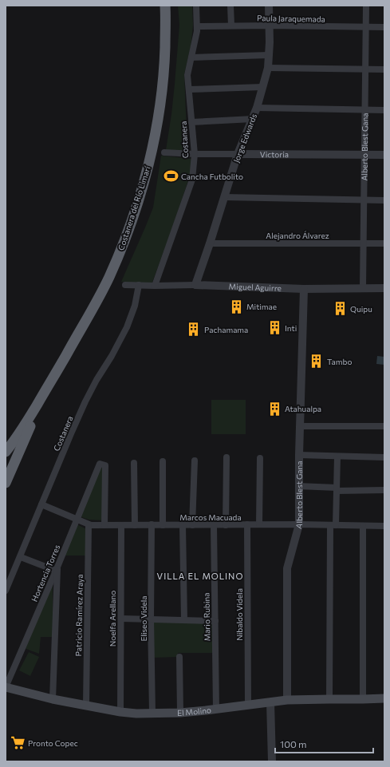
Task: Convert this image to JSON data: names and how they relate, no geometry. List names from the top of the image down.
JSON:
{
  "streets": {
    "highway": ["Costanera del Río Limarí"],
    "main road": ["El Molino"],
    "street": [
      "Paula Jaraquemada",
      "Jorge Edwards",
      "Costanera",
      "Alberto Blest Gana",
      "Victoria",
      "Alejandro Álvarez",
      "Miguel Aguirre",
      "Marcos Macuada",
      "Hortencia Torres",
      "Nibaldo Videla",
      "Patricio Ramírez Araya",
      "Mario Rubina",
      "Noelfa Arellano",
      "Eliseo Videla"
    ]
  },
  "crossings": [
    ["Paula Jaraquemada", "Jorge Edwards"],
    ["Paula Jaraquemada", "Costanera"],
    ["Paula Jaraquemada", "Alberto Blest Gana"],
    ["Jorge Edwards", "Victoria"],
    ["Jorge Edwards", "Alejandro Álvarez"],
    ["Jorge Edwards", "Miguel Aguirre"],
    ["Costanera", "Victoria"],
    ["Costanera", "Miguel Aguirre"],
    ["Costanera", "Marcos Macuada"],
    ["Alberto Blest Gana", "Victoria"],
    ["Alberto Blest Gana", "Alejandro Álvarez"],
    ["Alberto Blest Gana", "Miguel Aguirre"],
    ["Alberto Blest Gana", "Marcos Macuada"],
    ["Alberto Blest Gana", "El Molino"],
    ["Marcos Macuada", "Hortencia Torres"],
    ["Marcos Macuada", "Nibaldo Videla"],
    ["Marcos Macuada", "Patricio Ramírez Araya"],
    ["Marcos Macuada", "Mario Rubina"],
    ["Marcos Macuada", "Noelfa Arellano"],
    ["Marcos Macuada", "Eliseo Videla"],
    ["Hortencia Torres", "El Molino"],
    ["Nibaldo Videla", "El Molino"],
    ["Patricio Ramírez Araya", "El Molino"],
    ["Mario Rubina", "El Molino"],
    ["Noelfa Arellano", "El Molino"],
    ["Eliseo Videla", "El Molino"]
  ],
  "districts": ["VILLA EL MOLINO"],
  "places": {
    "sports": ["Cancha Futbolito"],
    "building": [
      "Mitimae",
      "Quipu",
      "Inti",
      "Pachamama",
      "Tambo",
      "Atahualpa"
    ],
    "supermarket": ["Pronto Copec"]
  },
  "scale_bar": "100 m"
}
